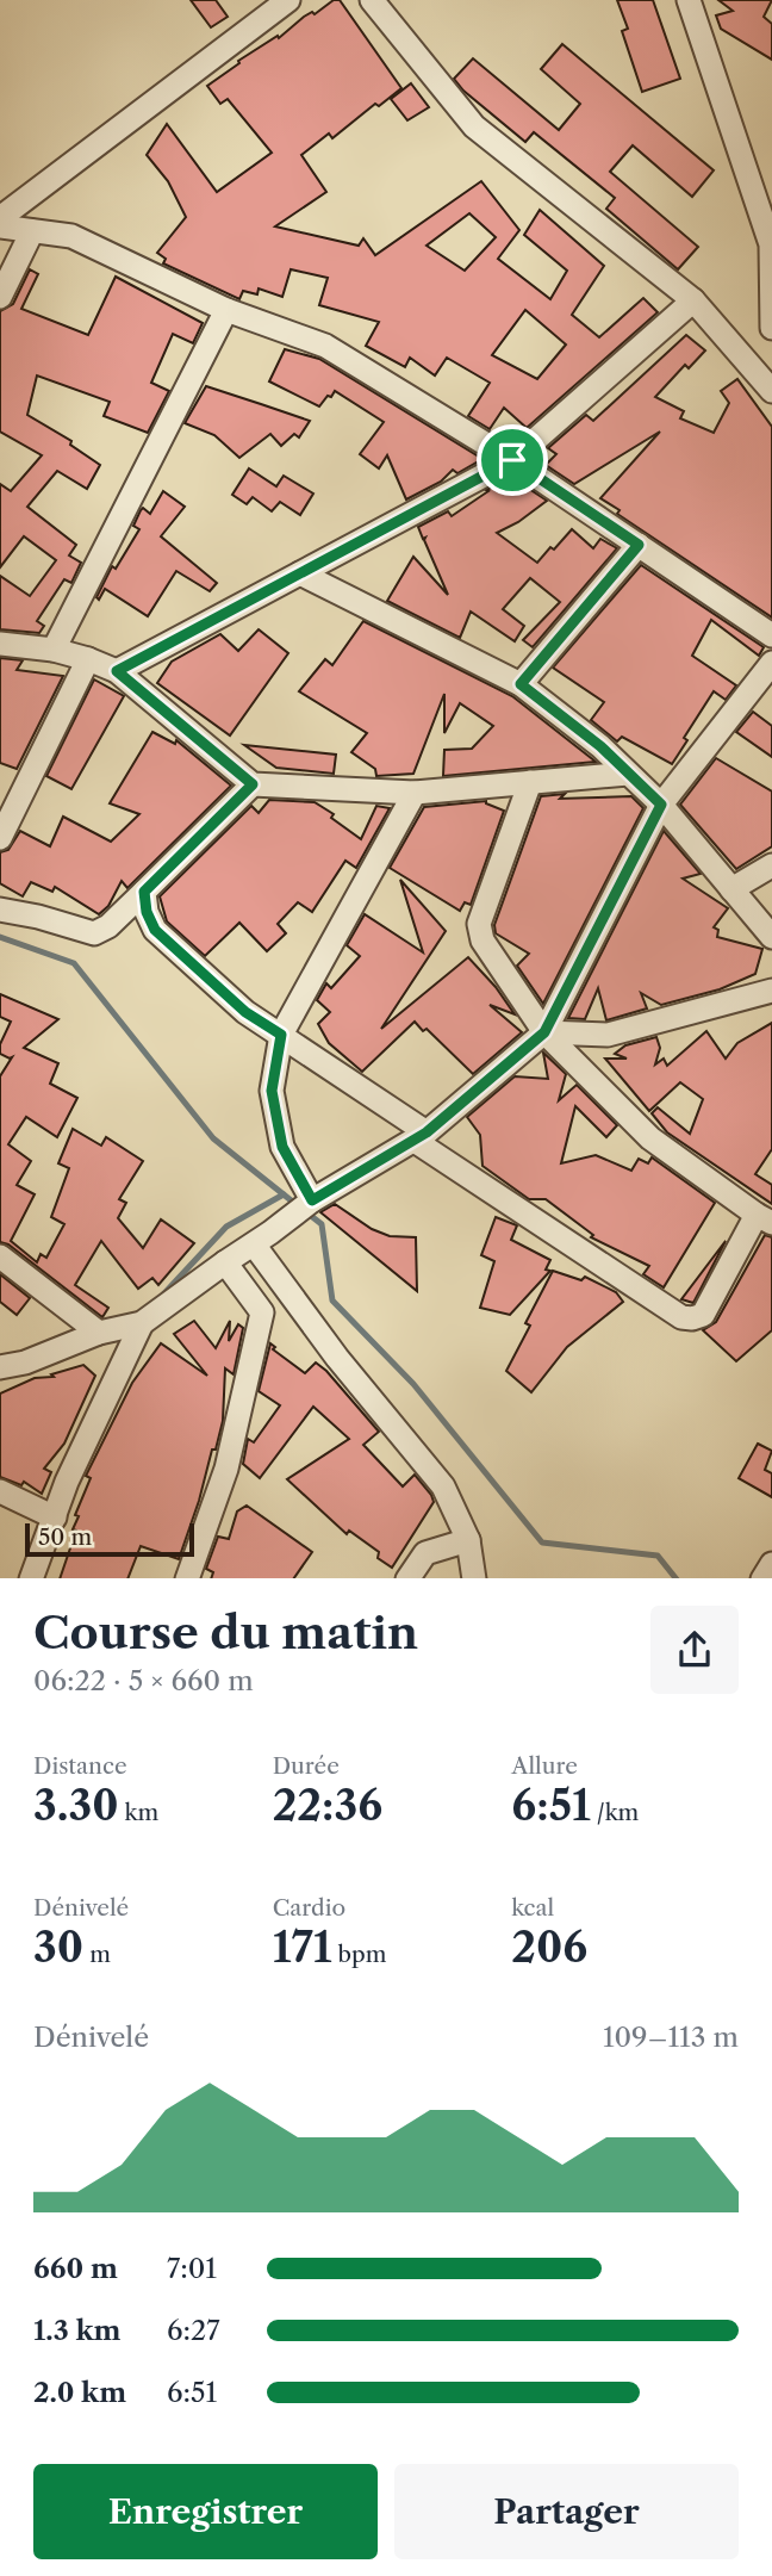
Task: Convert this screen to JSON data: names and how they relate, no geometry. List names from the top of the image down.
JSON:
{
  "scale_bar": "50 m",
  "page": {
    "scale": "50 m",
    "heading": ["Course du matin", "06:22 · 5 × 660 m"],
    "stats": [
      ["Distance", "3.30 km"],
      ["Durée", "22:36"],
      ["Allure", "6:51 /km"],
      ["Dénivelé", "30 m"],
      ["Cardio", "171 bpm"],
      ["kcal", "206"]
    ],
    "chart": ["Dénivelé", "109–113 m"],
    "list": [
      {
        "name": "660 m",
        "note": "7:01"
      },
      {
        "name": "1.3 km",
        "note": "6:27"
      },
      {
        "name": "2.0 km",
        "note": "6:51"
      }
    ],
    "buttons": ["Enregistrer", "Partager"]
  }
}
